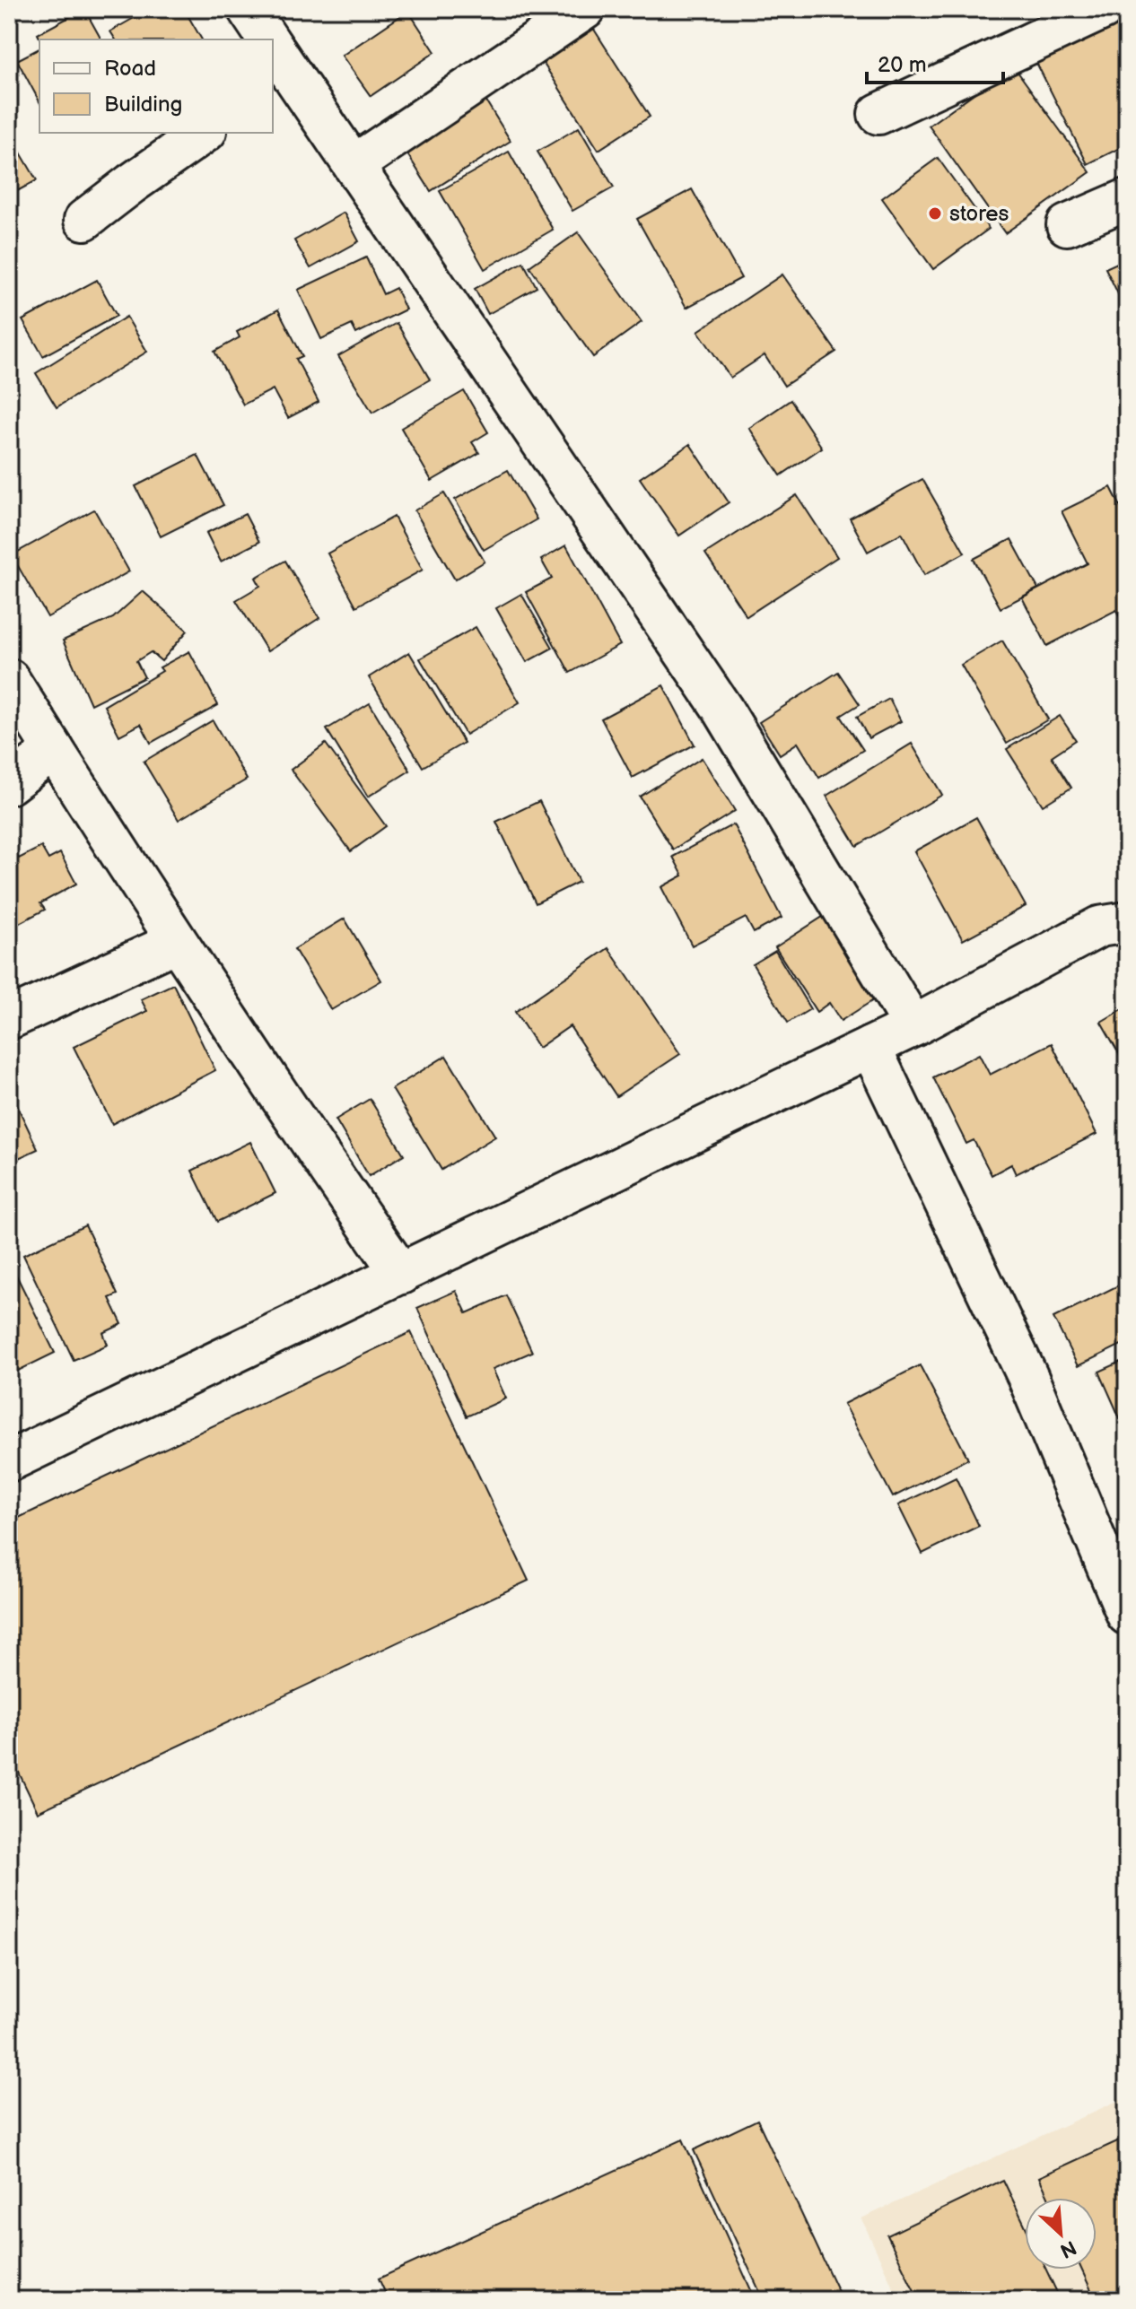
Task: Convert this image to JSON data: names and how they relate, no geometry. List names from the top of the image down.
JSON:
{
  "places": ["stores"],
  "legend": ["Road", "Building"],
  "scale_bar": "20 m",
  "north": "bottom right"
}
